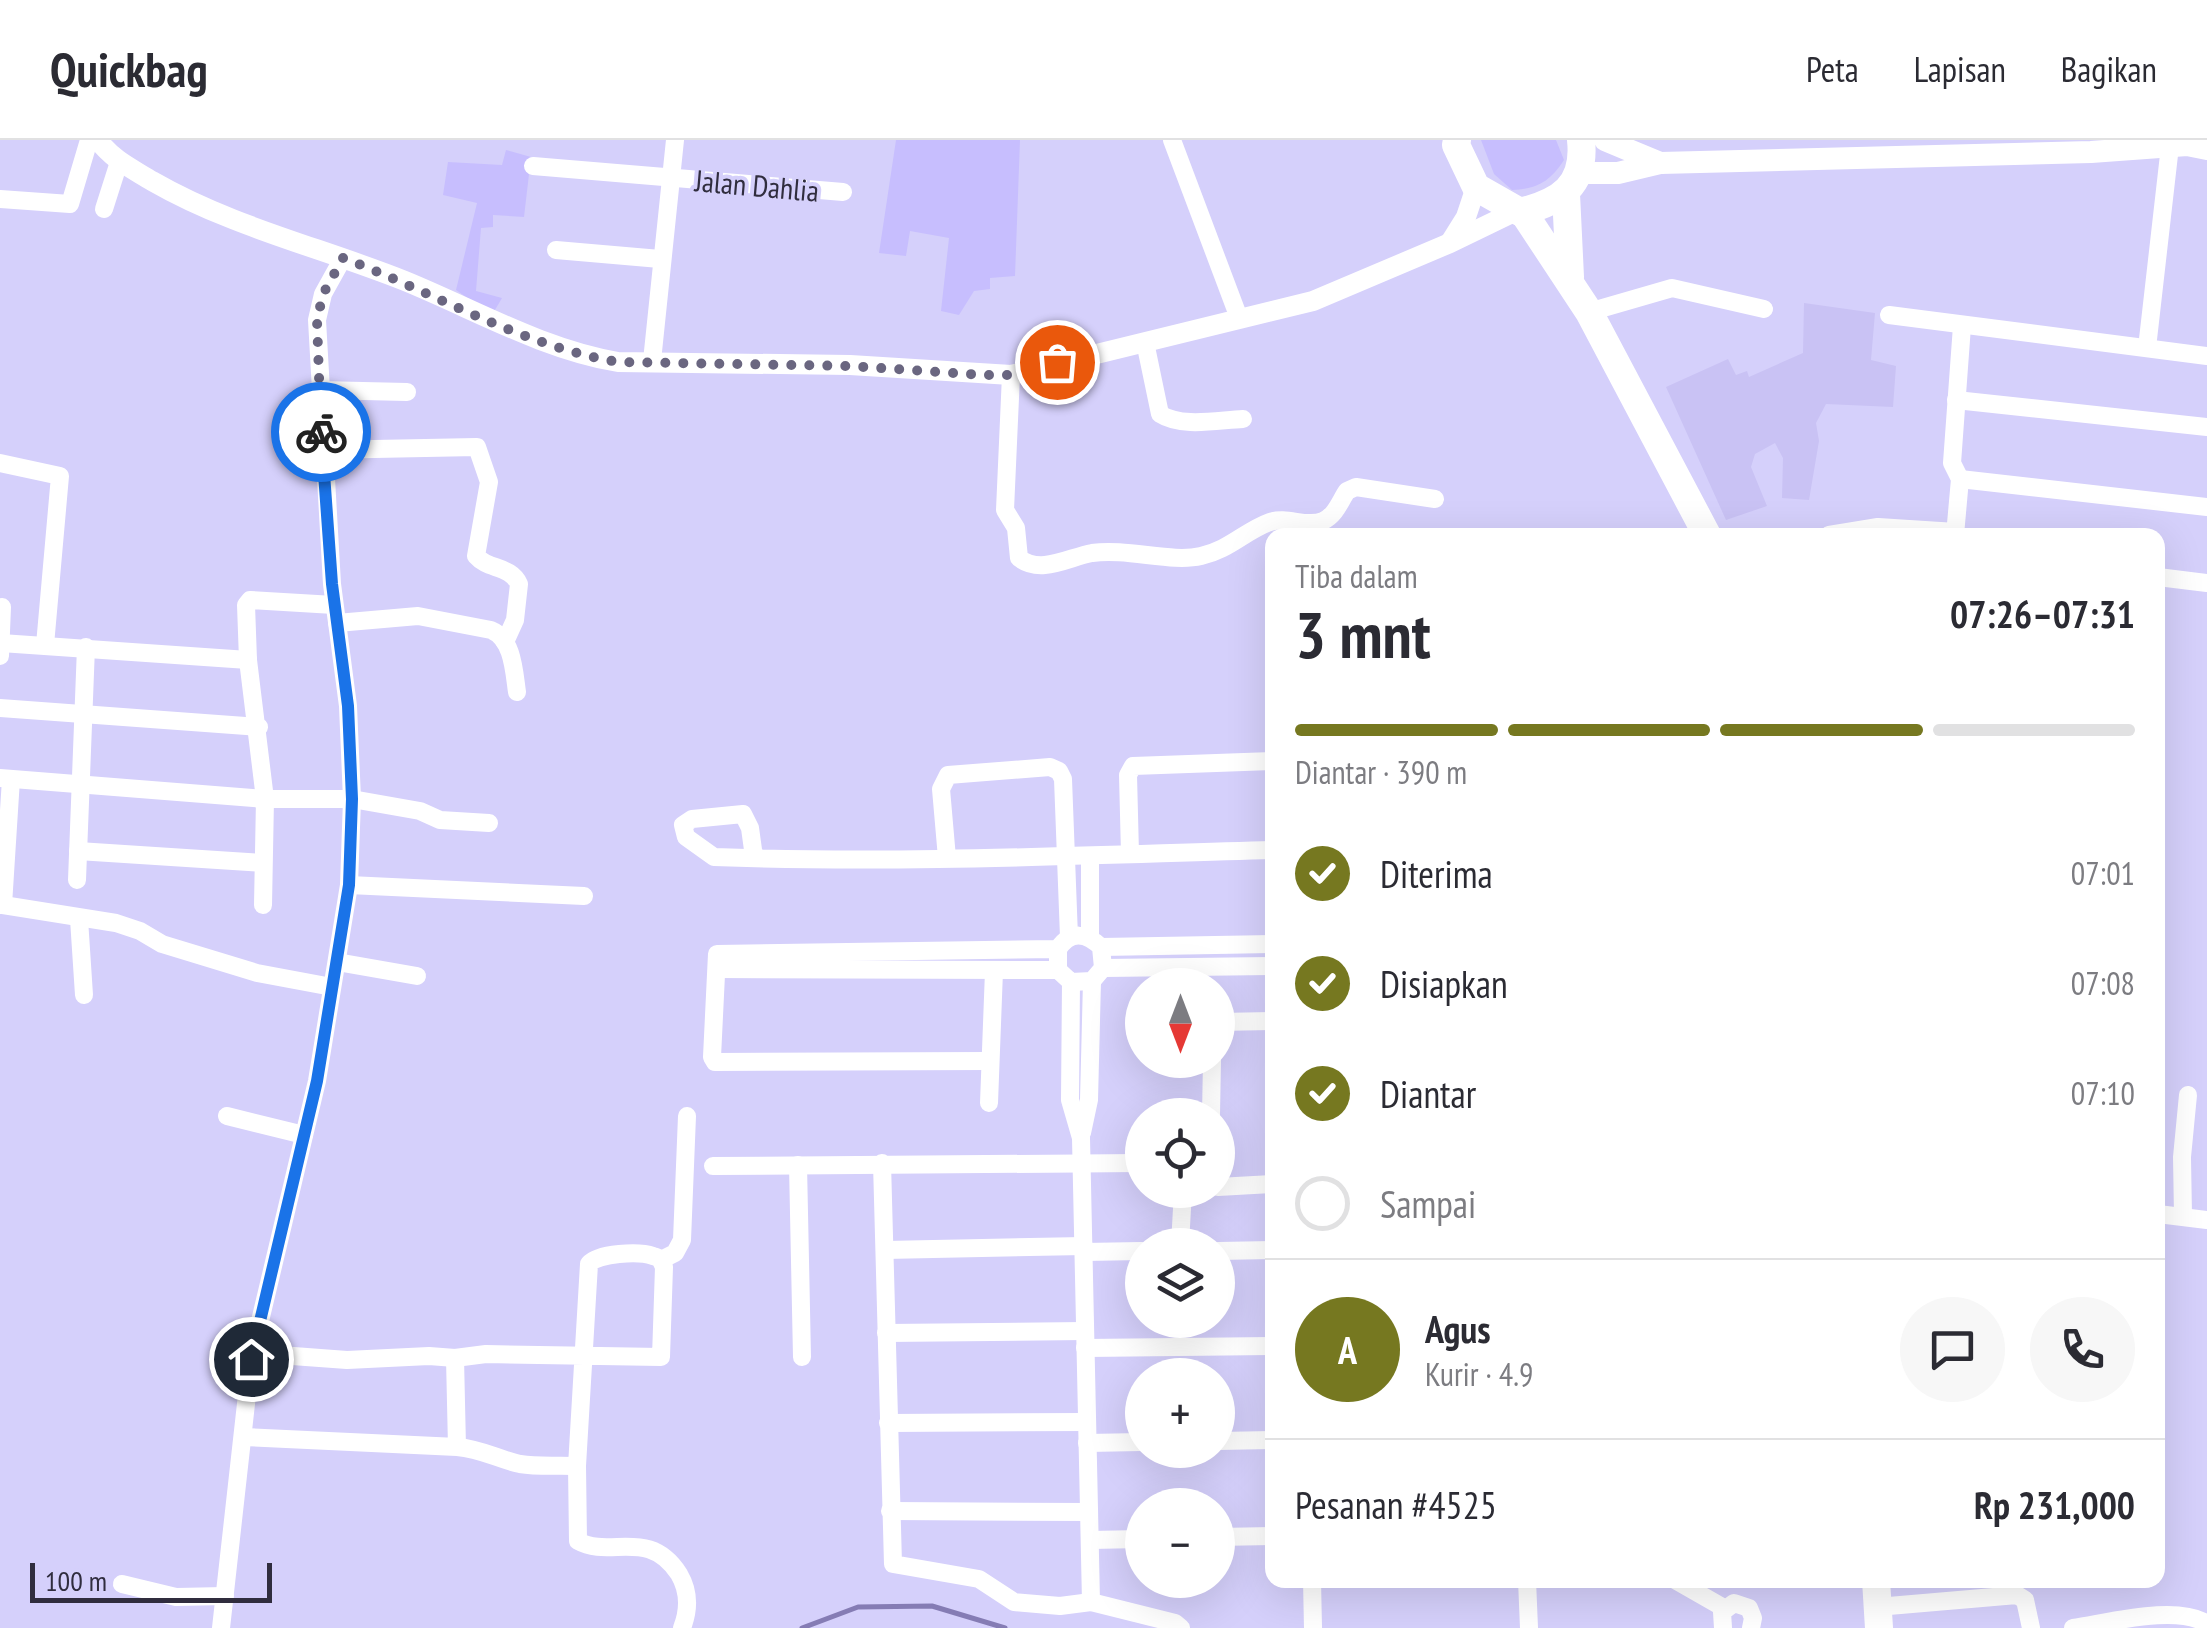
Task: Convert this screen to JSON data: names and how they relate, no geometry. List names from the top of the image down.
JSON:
{
  "streets": {
    "street": ["Jalan Dahlia"]
  },
  "scale_bar": "100 m",
  "north": "bottom",
  "page": {
    "header": "Quickbag",
    "nav": ["Peta", "Lapisan", "Bagikan"],
    "heading": ["3 mnt", "Tiba dalam", "07:26–07:31"],
    "panel": [
      "Agus",
      "Kurir · 4.9",
      "Pesanan #4525",
      "Rp 231,000"
    ],
    "bar": "Diantar · 390 m",
    "list": [
      ["Diterima", "07:01"],
      ["Disiapkan", "07:08"],
      ["Diantar", "07:10"],
      "Sampai"
    ],
    "map_buttons": ["+", "−"],
    "round": "A",
    "scale": "100 m"
  }
}
